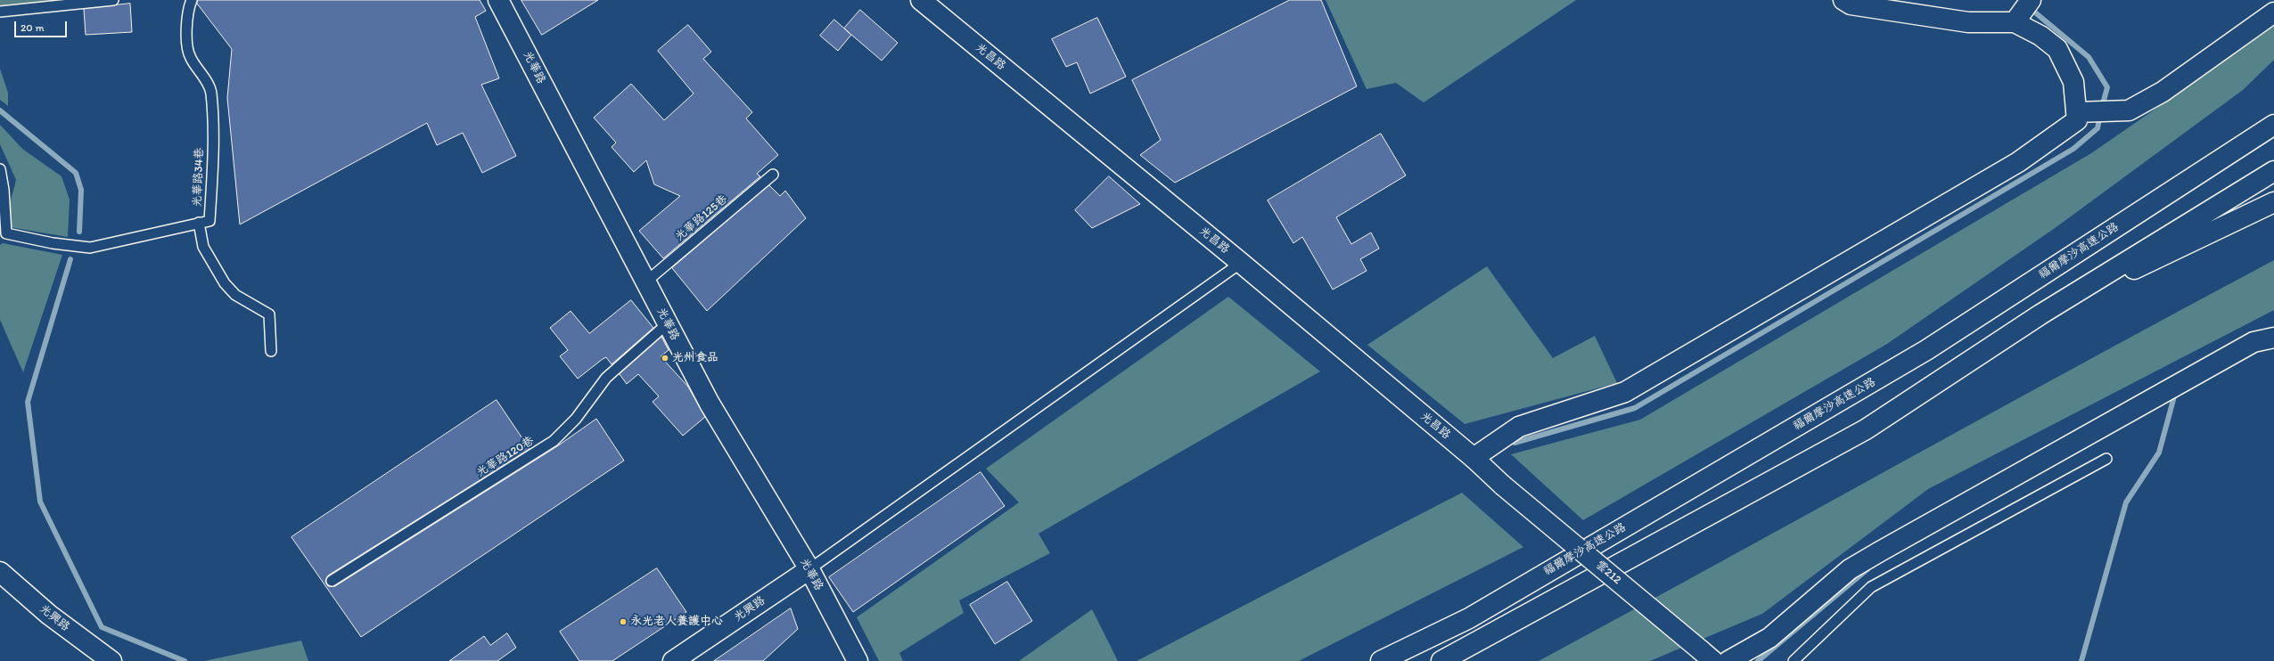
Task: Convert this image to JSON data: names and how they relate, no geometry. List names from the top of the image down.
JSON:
{
  "streets": {
    "main road": [
      "光昌路",
      "光華路",
      "福爾摩沙高速公路",
      "雲212",
      "光興路"
    ],
    "lane": ["光華路34巷", "光華路125巷", "光華路120巷"]
  },
  "crossings": [
    ["光昌路", "雲212"],
    ["光華路", "光華路125巷"],
    ["光華路", "光華路120巷"],
    ["光華路", "光興路"]
  ],
  "places": ["光州食品", "永光老人養護中心"],
  "scale_bar": "20 m"
}
